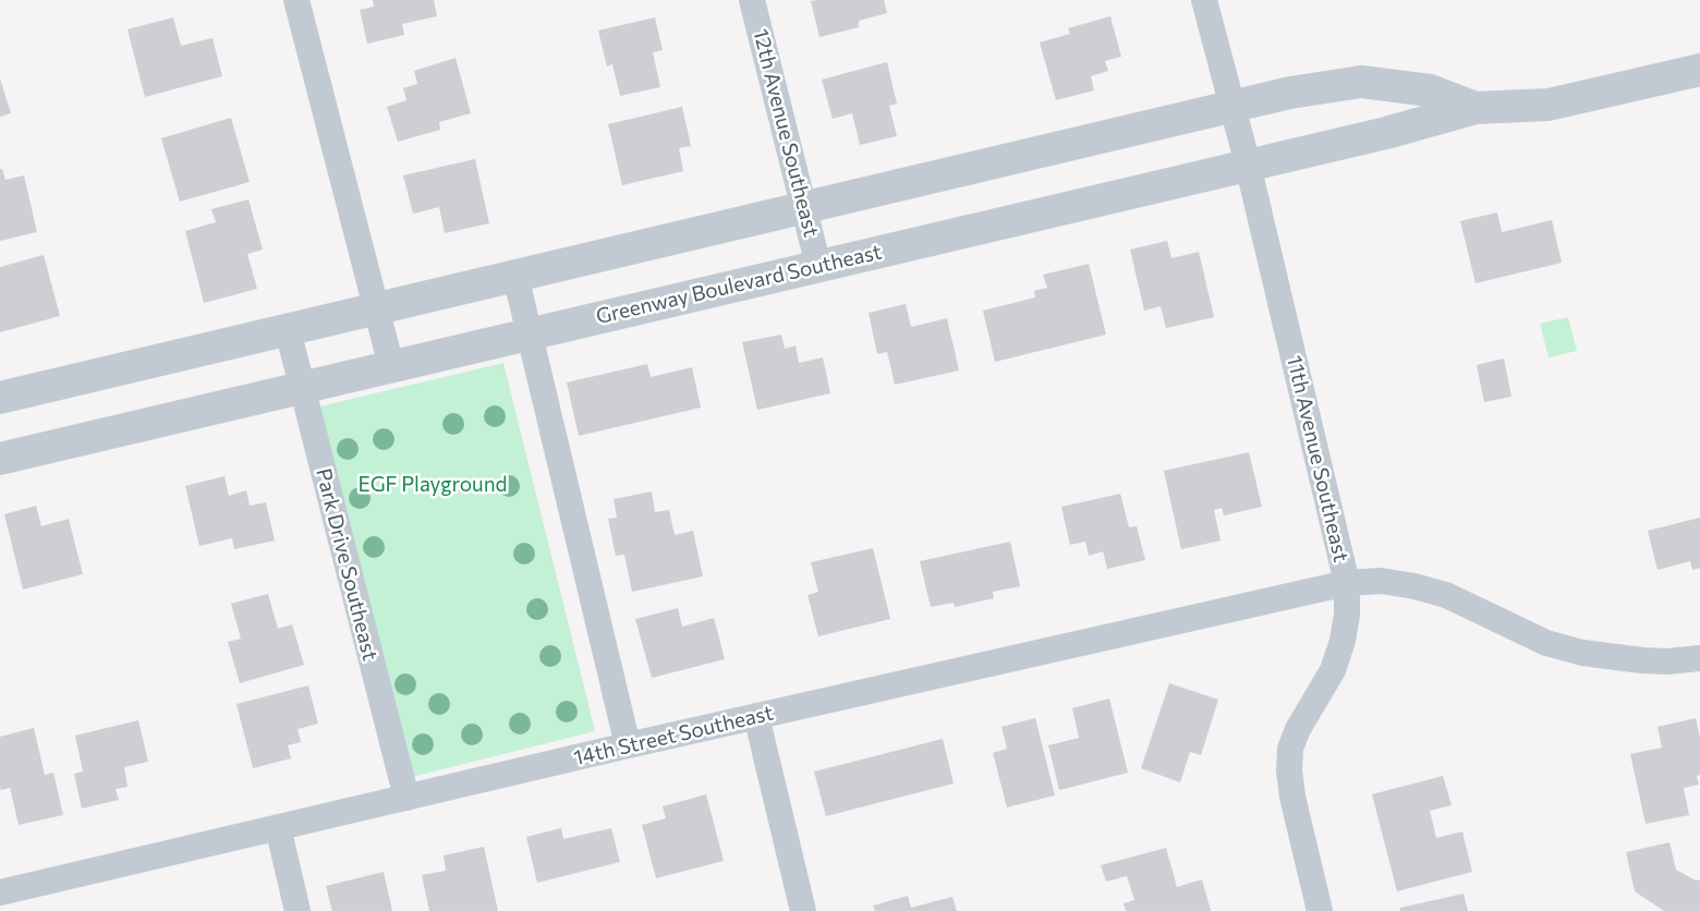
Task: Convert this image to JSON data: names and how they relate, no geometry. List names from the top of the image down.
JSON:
{
  "streets": {
    "street": [
      "12th Avenue Southeast",
      "Greenway Boulevard Southeast",
      "11th Avenue Southeast",
      "Park Drive Southeast",
      "14th Street Southeast"
    ]
  },
  "crossings": [
    ["12th Avenue Southeast", "Greenway Boulevard Southeast"],
    ["Greenway Boulevard Southeast", "11th Avenue Southeast"],
    ["Greenway Boulevard Southeast", "Park Drive Southeast"],
    ["11th Avenue Southeast", "14th Street Southeast"],
    ["Park Drive Southeast", "14th Street Southeast"]
  ],
  "parks": ["EGF Playground"]
}
